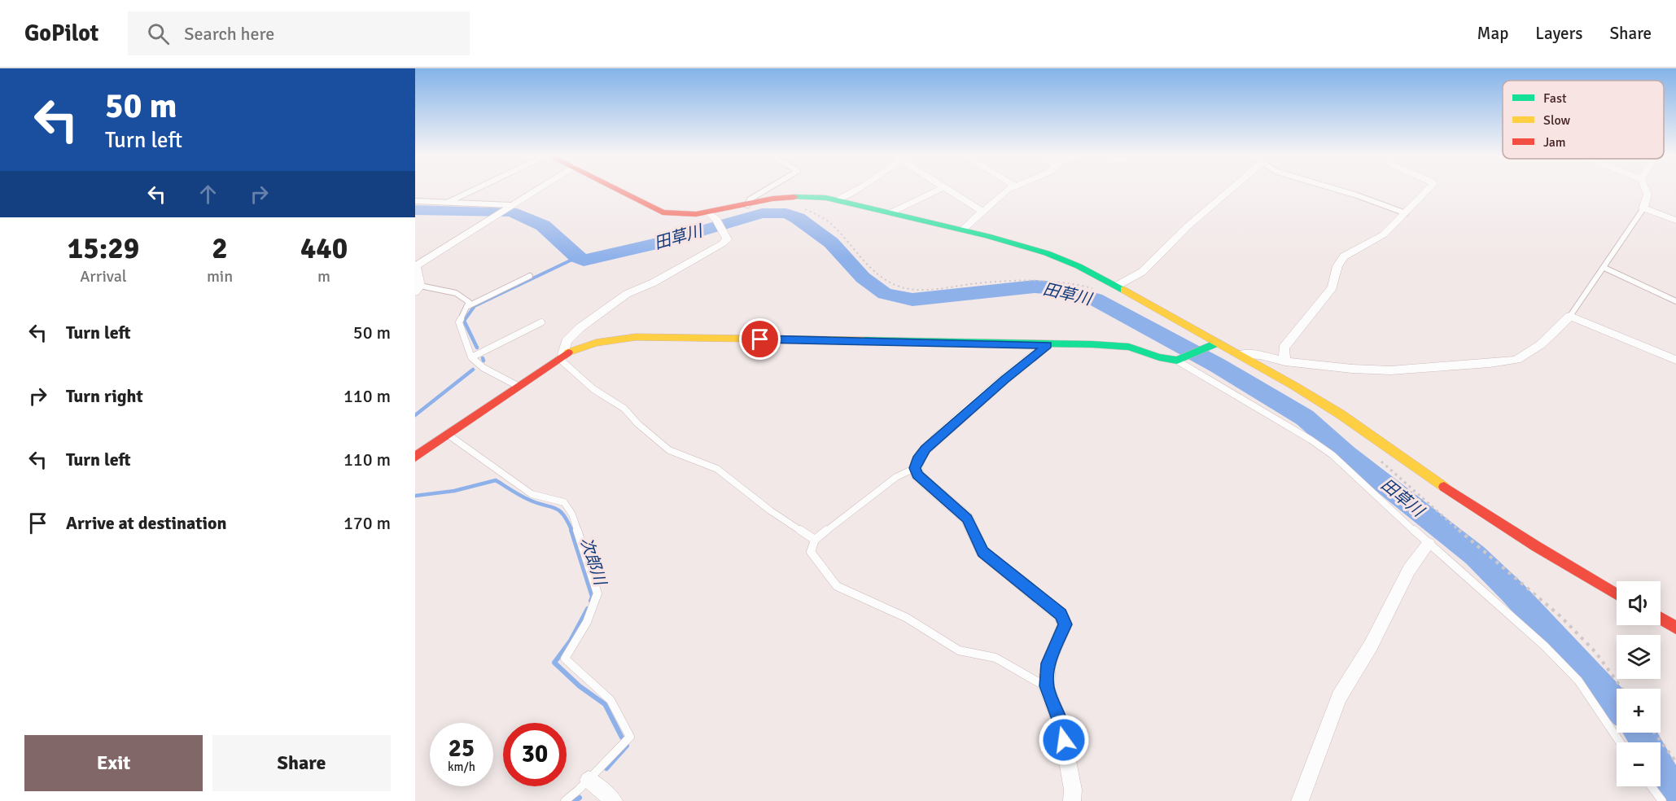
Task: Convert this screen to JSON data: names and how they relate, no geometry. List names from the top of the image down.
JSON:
{
  "water": ["田草川", "次郎川"],
  "legend": ["Fast", "Slow", "Jam"],
  "page": {
    "header": "GoPilot",
    "search": "Search here",
    "nav": ["Map", "Layers", "Share"],
    "turn": ["50 m", "Turn left"],
    "eta": [
      "15:29",
      "Arrival",
      "2",
      "min",
      "440",
      "m"
    ],
    "list": [
      {
        "name": "Turn left",
        "value": "50 m"
      },
      {
        "name": "Turn right",
        "value": "110 m"
      },
      {
        "name": "Turn left",
        "value": "110 m"
      },
      {
        "name": "Arrive at destination",
        "value": "170 m"
      }
    ],
    "map_buttons": ["+", "−"],
    "speed": "25 km/h",
    "limit": "30",
    "buttons": ["Exit", "Share"]
  }
}
